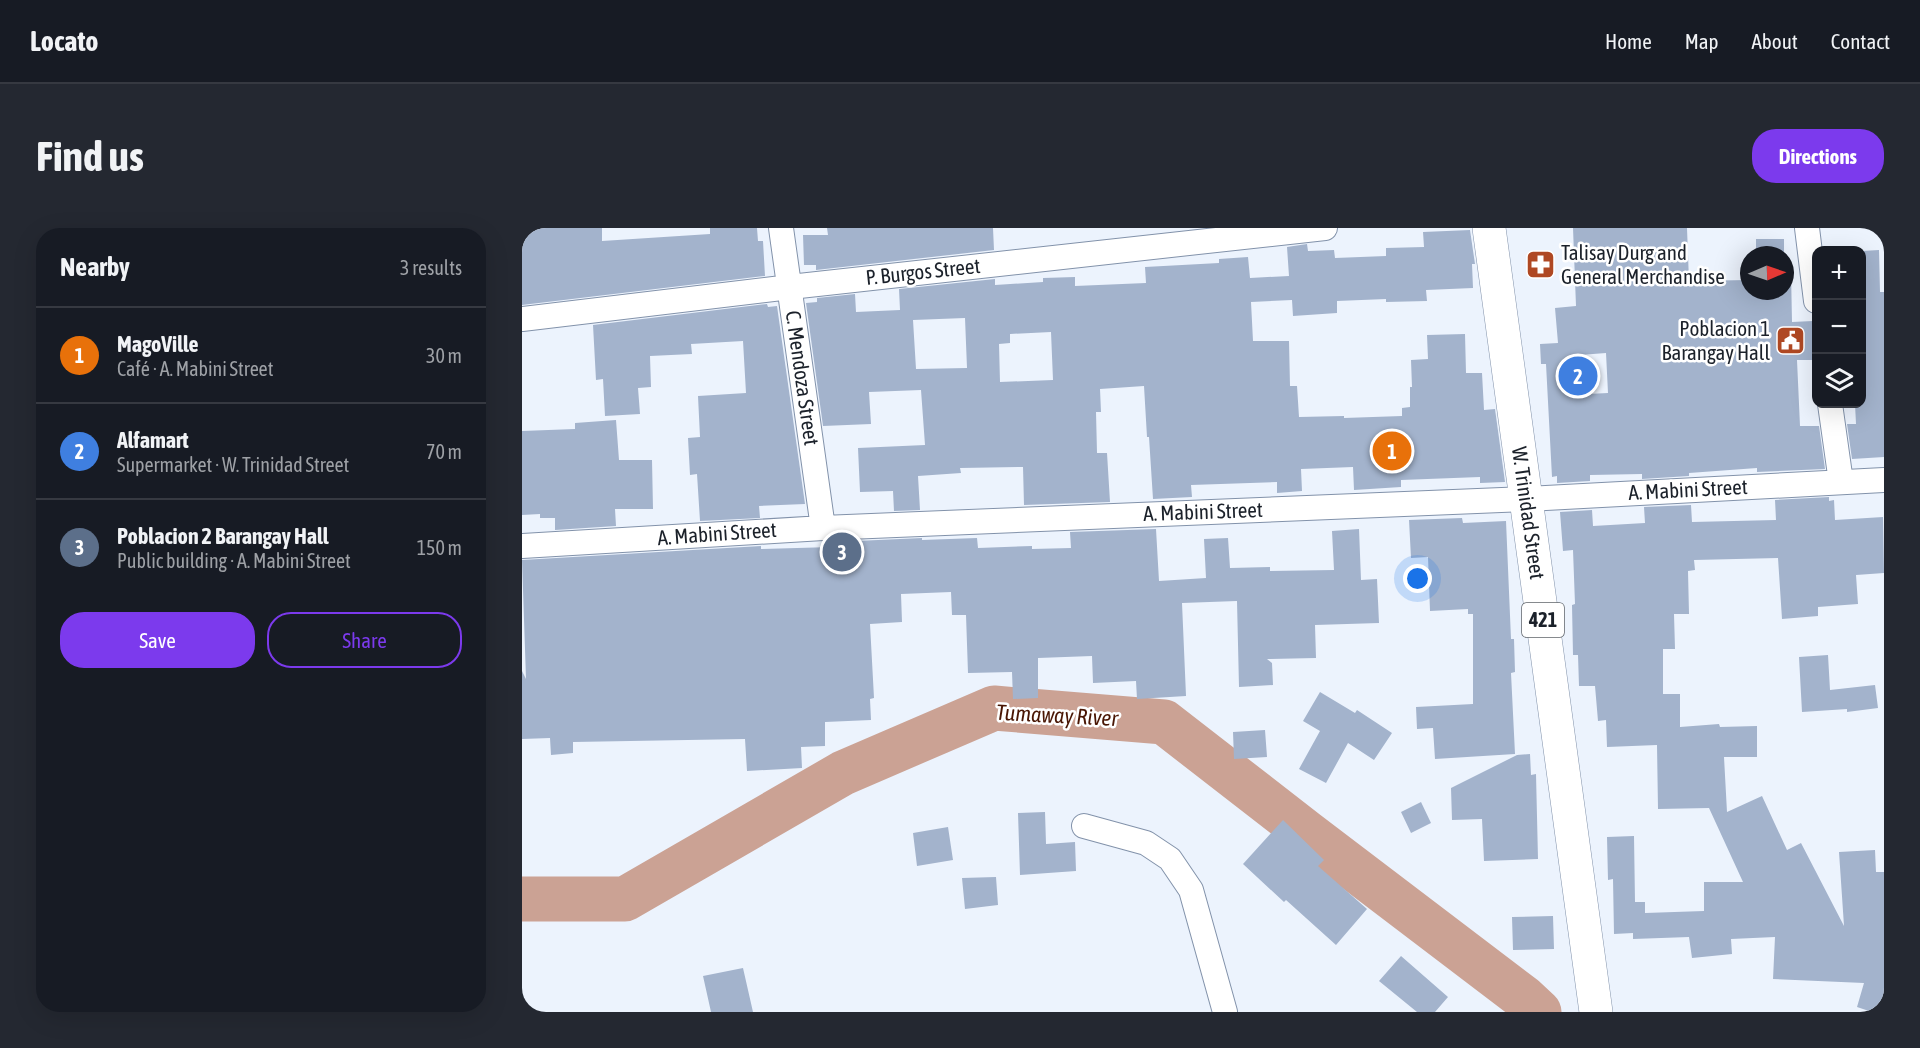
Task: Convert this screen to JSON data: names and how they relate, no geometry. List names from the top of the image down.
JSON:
{
  "streets": {
    "main road": ["W. Trinidad Street", "421"],
    "street": ["P. Burgos Street", "C. Mendoza Street", "A. Mabini Street"]
  },
  "crossings": [
    ["P. Burgos Street", "C. Mendoza Street"],
    ["C. Mendoza Street", "A. Mabini Street"],
    ["A. Mabini Street", "W. Trinidad Street"]
  ],
  "water": ["Tumaway River"],
  "places": {
    "pharmacy": ["Talisay Durg and General Merchandise"],
    "public building": ["Poblacion 1 Barangay Hall"]
  },
  "north": "right",
  "page": {
    "header": "Locato",
    "nav": [
      "Home",
      "Map",
      "About",
      "Contact"
    ],
    "buttons": [
      "Directions",
      ["Save", "Share"]
    ],
    "title": "Find us",
    "heading": ["Nearby", "3 results"],
    "map_buttons": ["+", "−"],
    "list": [
      {
        "mark": "1",
        "name": "MagoVille",
        "note": "Café · A. Mabini Street",
        "value": "30 m"
      },
      {
        "mark": "2",
        "name": "Alfamart",
        "note": "Supermarket · W. Trinidad Street",
        "value": "70 m"
      },
      {
        "mark": "3",
        "name": "Poblacion 2 Barangay Hall",
        "note": "Public building · A. Mabini Street",
        "value": "150 m"
      }
    ],
    "pins": ["2", "1", "3"]
  }
}
